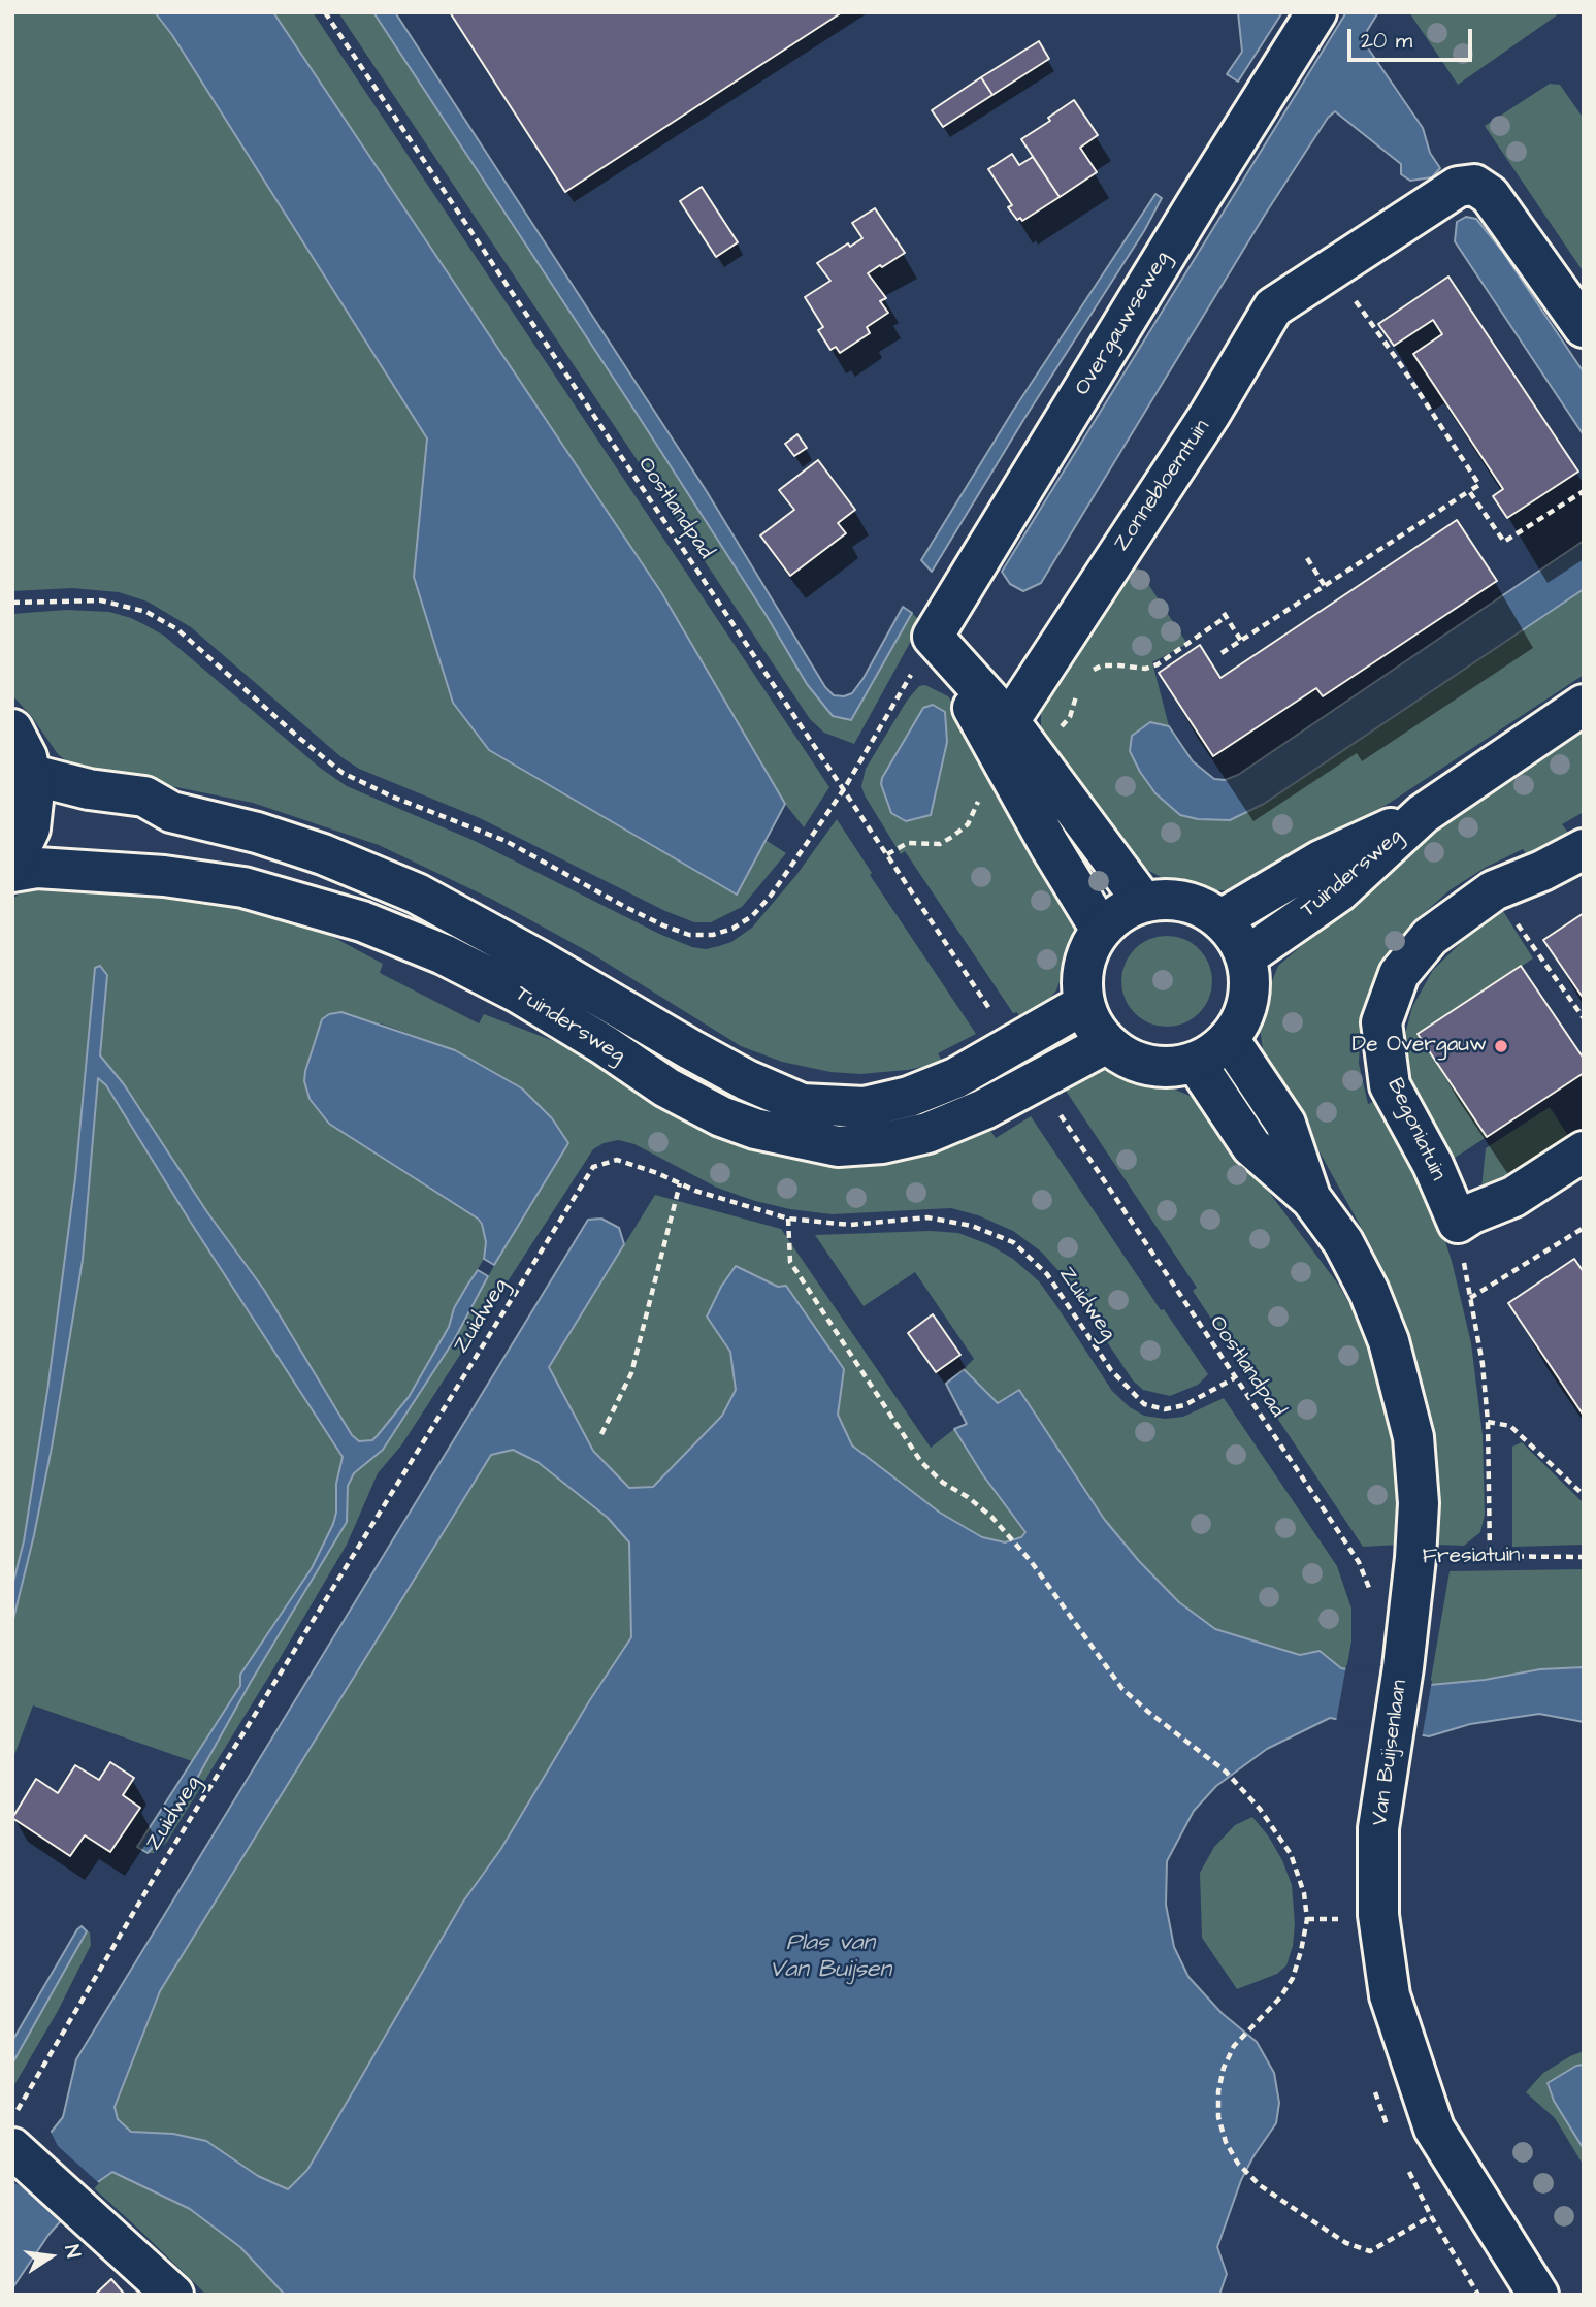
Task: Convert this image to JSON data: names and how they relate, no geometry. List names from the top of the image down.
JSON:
{
  "streets": {
    "street": [
      "Overgauwseweg",
      "Zonnebloemtuin",
      "Tuindersweg",
      "Begoniatuin",
      "Van Buijsenlaan"
    ],
    "path": ["Oostlandpad", "Zuidweg", "Fresiatuin"]
  },
  "crossings": [
    ["Oostlandpad", "Zuidweg"],
    ["Oostlandpad", "Fresiatuin"],
    ["Tuindersweg", "Van Buijsenlaan"],
    ["Fresiatuin", "Van Buijsenlaan"]
  ],
  "water": ["Plas van Van Buijsen"],
  "places": ["De Overgauw"],
  "scale_bar": "20 m",
  "north": "right"
}
